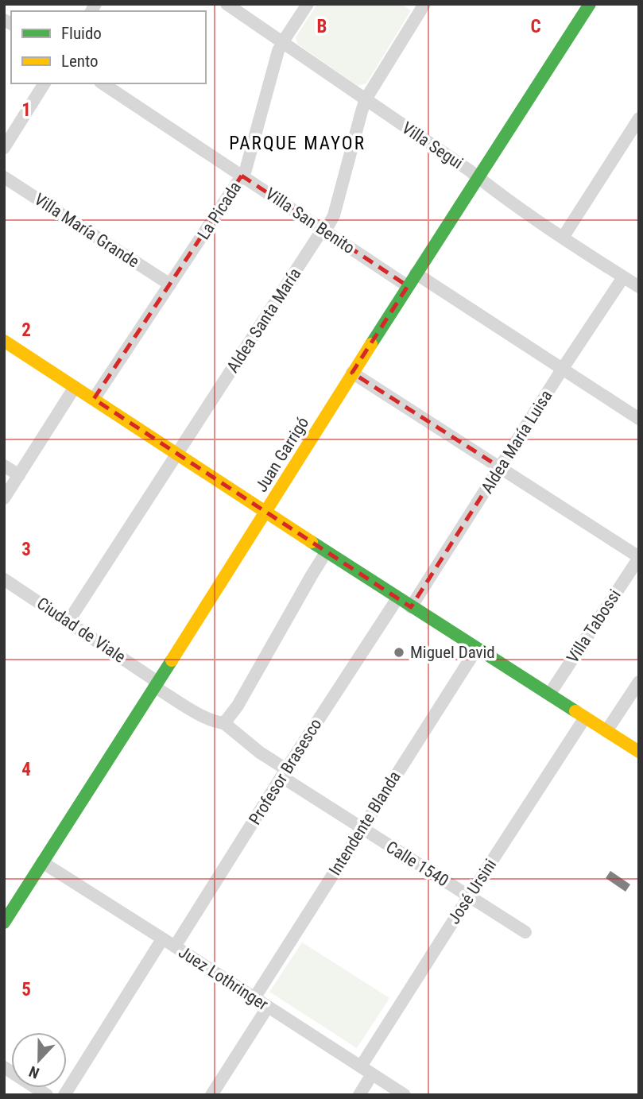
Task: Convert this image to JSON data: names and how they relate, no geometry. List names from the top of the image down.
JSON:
{
  "streets": {
    "street": [
      "Villa Segui",
      "La Picada",
      "Villa San Benito",
      "Villa María Grande",
      "Aldea Santa María",
      "Aldea María Luisa",
      "Juan Garrigó",
      "Villa Tabossi",
      "Ciudad de Viale",
      "Profesor Brasesco",
      "Intendente Blanda",
      "Calle 1540",
      "José Ursini",
      "Juez Lothringer"
    ]
  },
  "crossings": [
    ["Villa Segui", "La Picada"],
    ["Villa Segui", "Aldea Santa María"],
    ["Villa Segui", "Aldea María Luisa"],
    ["Villa Segui", "Juan Garrigó"],
    ["La Picada", "Villa San Benito"],
    ["La Picada", "Villa María Grande"],
    ["Villa San Benito", "Aldea Santa María"],
    ["Villa San Benito", "Juan Garrigó"],
    ["Aldea Santa María", "Ciudad de Viale"],
    ["Juan Garrigó", "Ciudad de Viale"],
    ["Juan Garrigó", "Juez Lothringer"],
    ["Ciudad de Viale", "Profesor Brasesco"],
    ["Ciudad de Viale", "Calle 1540"],
    ["Profesor Brasesco", "Calle 1540"],
    ["Profesor Brasesco", "Juez Lothringer"],
    ["Intendente Blanda", "Calle 1540"],
    ["Intendente Blanda", "Juez Lothringer"],
    ["Calle 1540", "José Ursini"],
    ["José Ursini", "Juez Lothringer"]
  ],
  "districts": ["PARQUE MAYOR"],
  "places": ["Miguel David"],
  "legend": ["Fluido", "Lento"],
  "north": "bottom",
  "grid": {
    "columns": ["B", "C"],
    "rows": [
      "1",
      "2",
      "3",
      "4",
      "5"
    ]
  }
}
